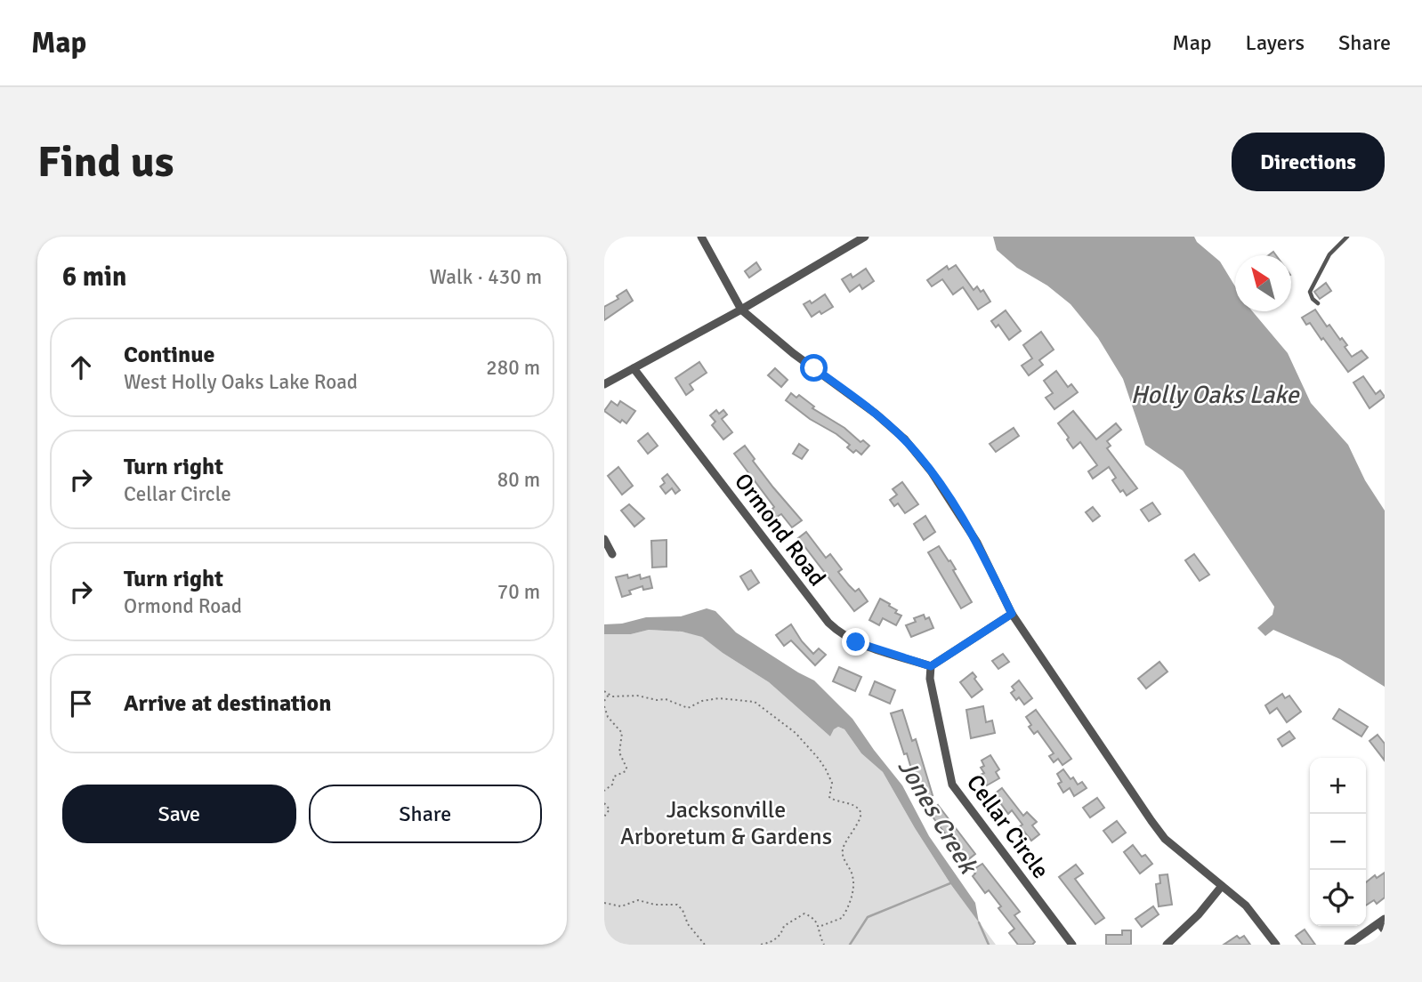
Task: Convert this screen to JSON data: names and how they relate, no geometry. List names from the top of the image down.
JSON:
{
  "streets": {
    "street": ["Ormond Road", "Cellar Circle"]
  },
  "crossings": [
    ["Ormond Road", "Cellar Circle"]
  ],
  "water": ["Holly Oaks Lake", "Jones Creek"],
  "parks": ["Jacksonville Arboretum & Gardens"],
  "north": "top left",
  "page": {
    "header": "Map",
    "nav": ["Map", "Layers", "Share"],
    "buttons": [
      "Directions",
      ["Save", "Share"]
    ],
    "title": "Find us",
    "heading": ["6 min", "Walk · 430 m"],
    "list": [
      ["Continue", "West Holly Oaks Lake Road", "280 m"],
      ["Turn right", "Cellar Circle", "80 m"],
      ["Turn right", "Ormond Road", "70 m"],
      "Arrive at destination"
    ],
    "map_buttons": ["+", "−"]
  }
}
